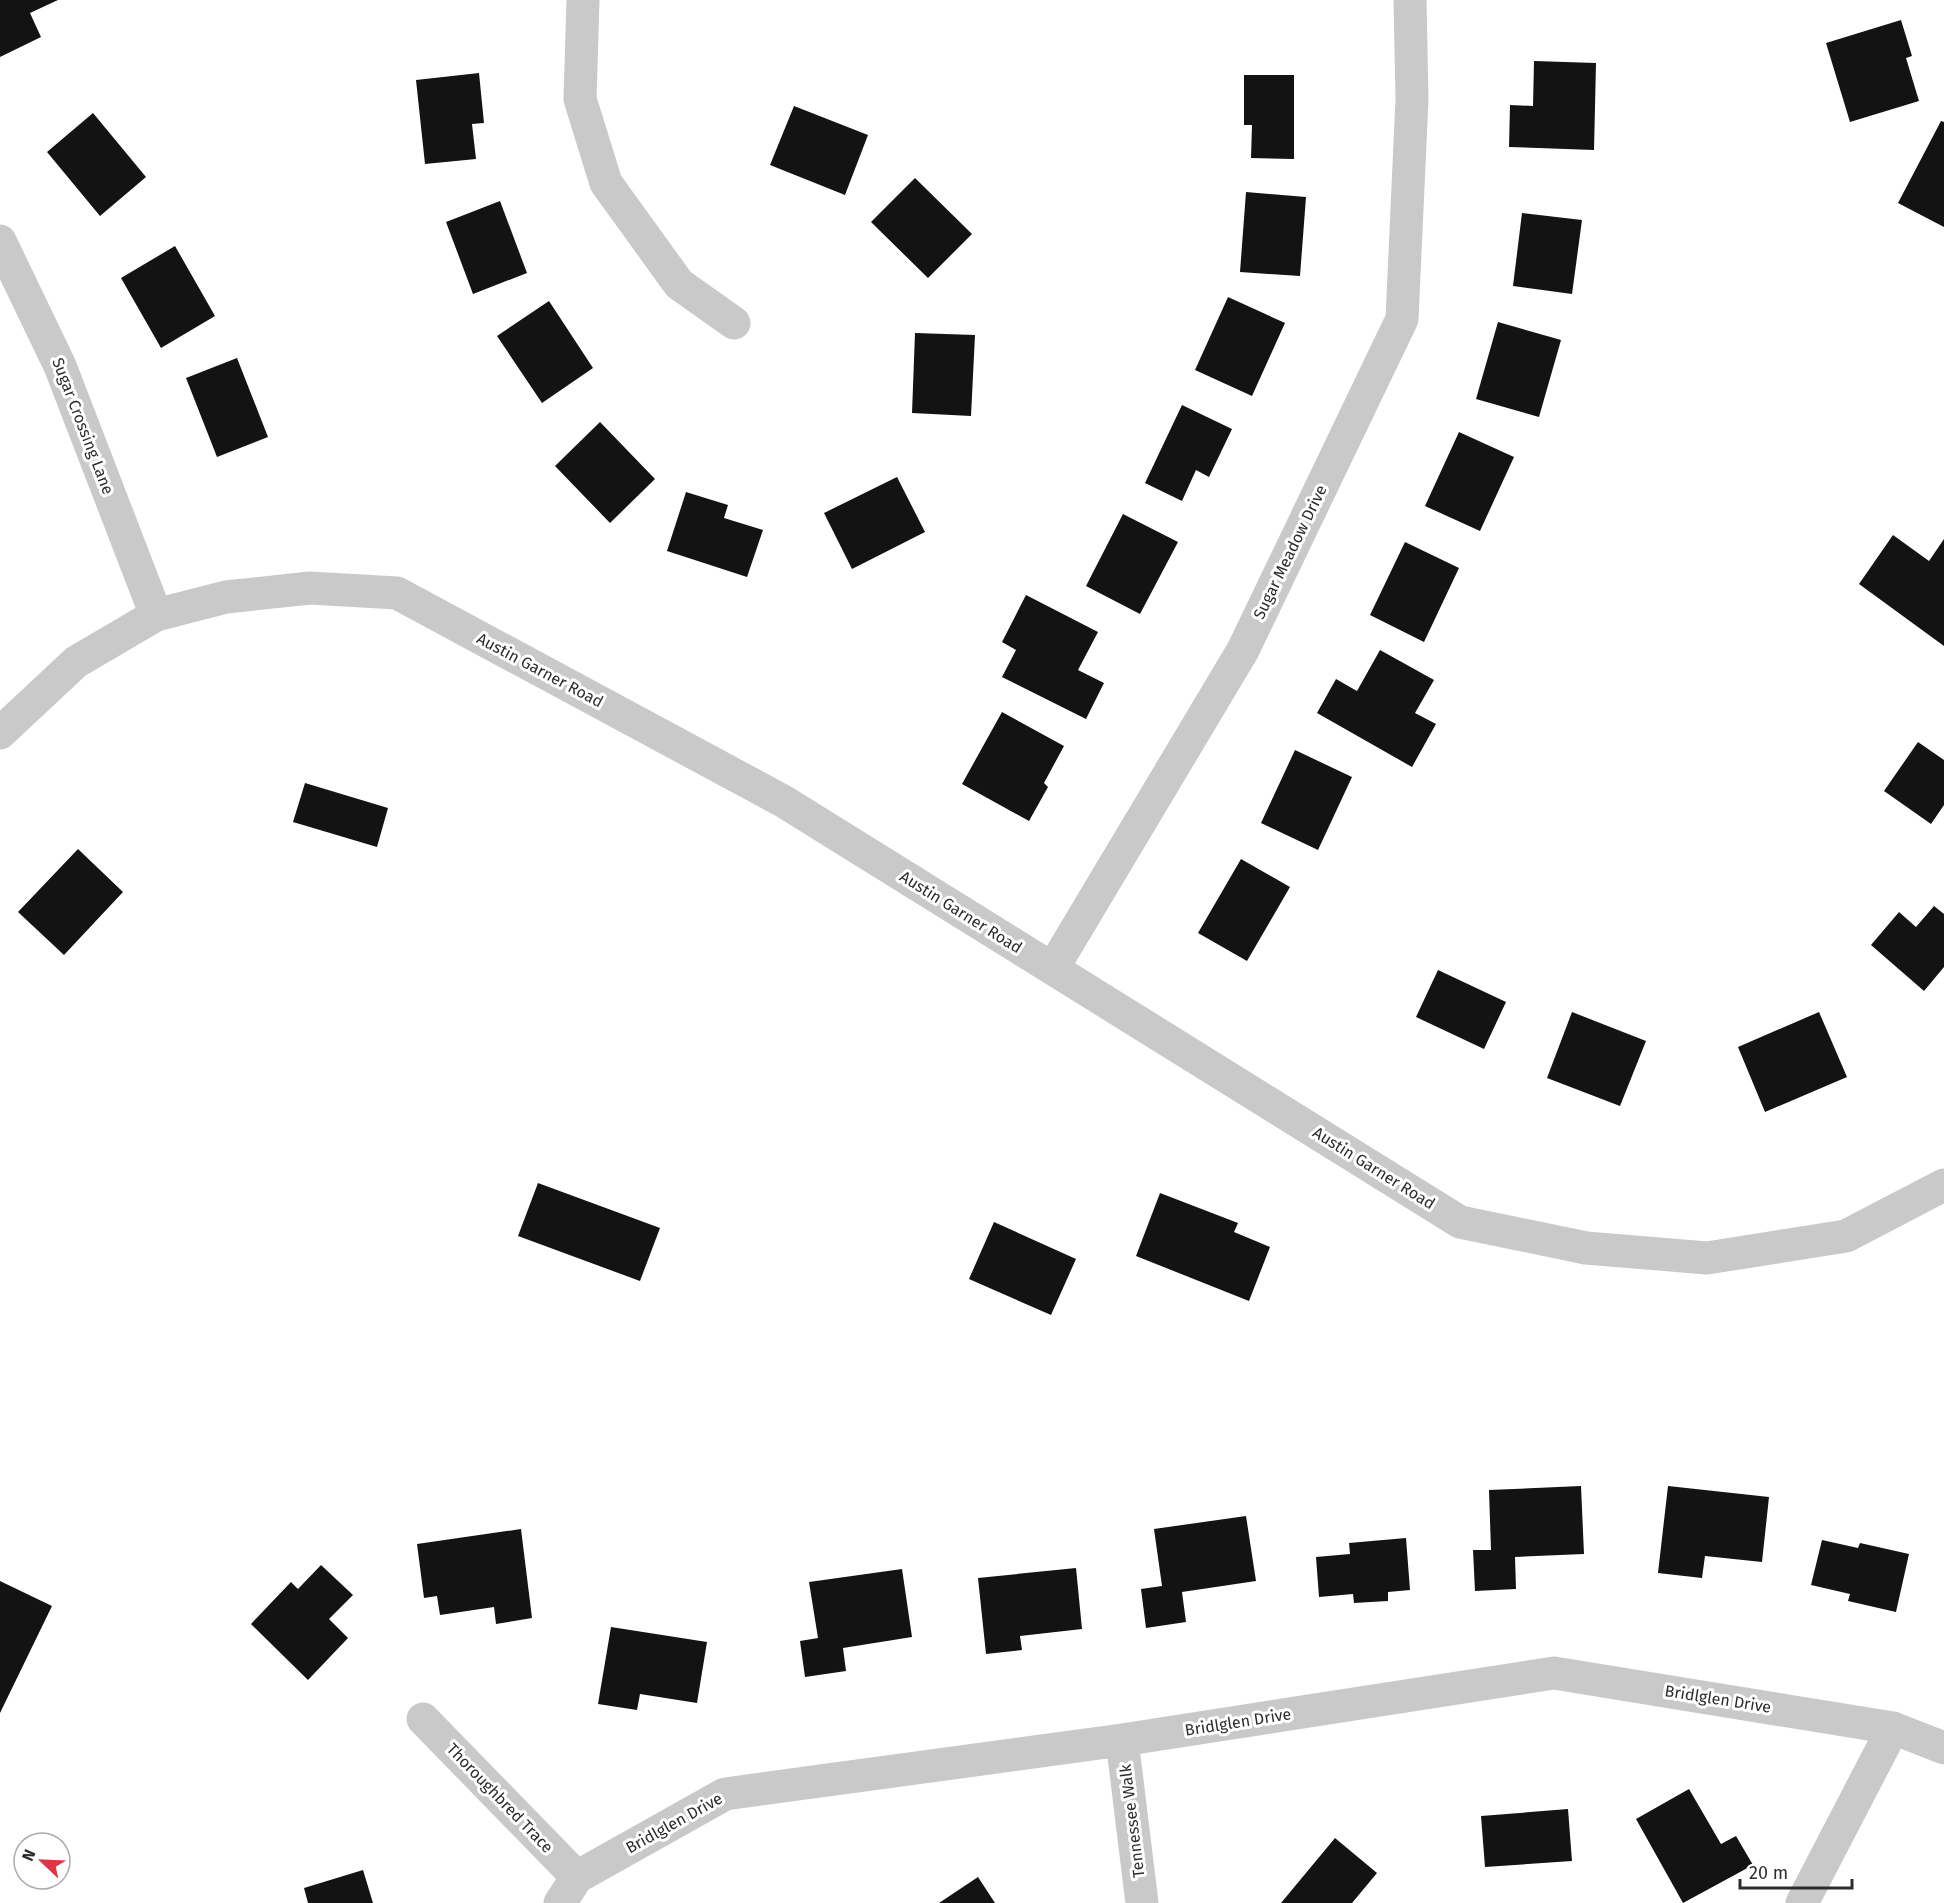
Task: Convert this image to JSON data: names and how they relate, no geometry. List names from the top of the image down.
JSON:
{
  "streets": {
    "street": [
      "Sugar Crossing Lane",
      "Sugar Meadow Drive",
      "Austin Garner Road",
      "Bridlglen Drive",
      "Thoroughbred Trace",
      "Tennessee Walk"
    ]
  },
  "crossings": [
    ["Sugar Crossing Lane", "Austin Garner Road"],
    ["Sugar Meadow Drive", "Austin Garner Road"],
    ["Bridlglen Drive", "Thoroughbred Trace"],
    ["Bridlglen Drive", "Tennessee Walk"]
  ],
  "scale_bar": "20 m",
  "north": "top left"
}
